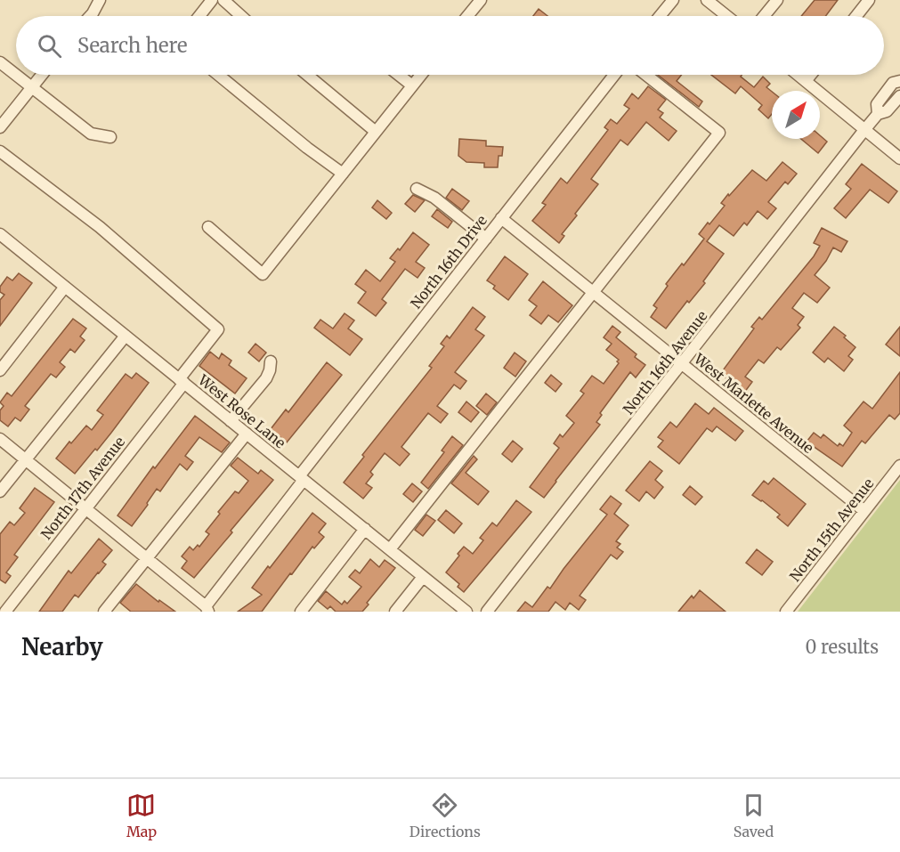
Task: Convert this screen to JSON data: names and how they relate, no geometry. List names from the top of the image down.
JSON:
{
  "streets": {
    "street": [
      "North 16th Drive",
      "North 16th Avenue",
      "West Marlette Avenue",
      "West Rose Lane",
      "North 17th Avenue",
      "North 15th Avenue"
    ]
  },
  "crossings": [
    ["North 16th Drive", "West Marlette Avenue"],
    ["North 16th Drive", "West Rose Lane"],
    ["North 16th Avenue", "West Marlette Avenue"],
    ["West Marlette Avenue", "North 15th Avenue"],
    ["West Rose Lane", "North 17th Avenue"]
  ],
  "north": "top right",
  "page": {
    "search": "Search here",
    "heading": ["Nearby", "0 results"],
    "nav": ["Map", "Directions", "Saved"]
  }
}
